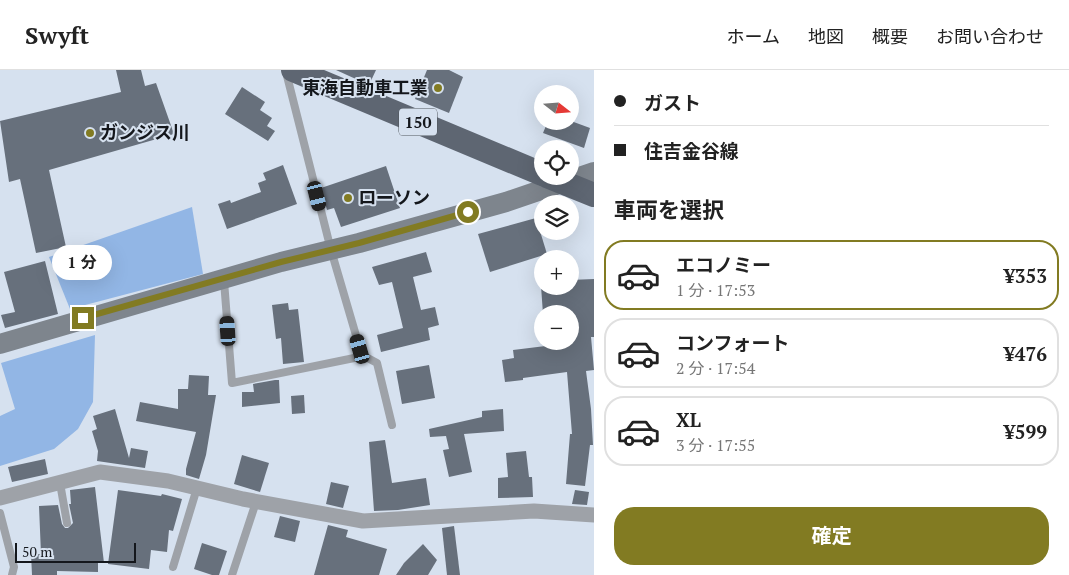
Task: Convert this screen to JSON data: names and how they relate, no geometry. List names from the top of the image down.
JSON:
{
  "streets": {
    "highway": ["150"]
  },
  "places": ["東海自動車工業", "ガンジス川", "ローソン"],
  "scale_bar": "50 m",
  "north": "right",
  "page": {
    "header": "Swyft",
    "nav": [
      "ホーム",
      "地図",
      "概要",
      "お問い合わせ"
    ],
    "banner": ["ガスト", "住吉金谷線"],
    "map_buttons": ["+", "−"],
    "heading": "車両を選択",
    "list": [
      {
        "name": "エコノミー",
        "note": "1 分 · 17:53",
        "value": "¥353"
      },
      {
        "name": "コンフォート",
        "note": "2 分 · 17:54",
        "value": "¥476"
      },
      {
        "name": "XL",
        "note": "3 分 · 17:55",
        "value": "¥599"
      }
    ],
    "bubble": "1 分",
    "buttons": "確定",
    "scale": "50 m"
  }
}
